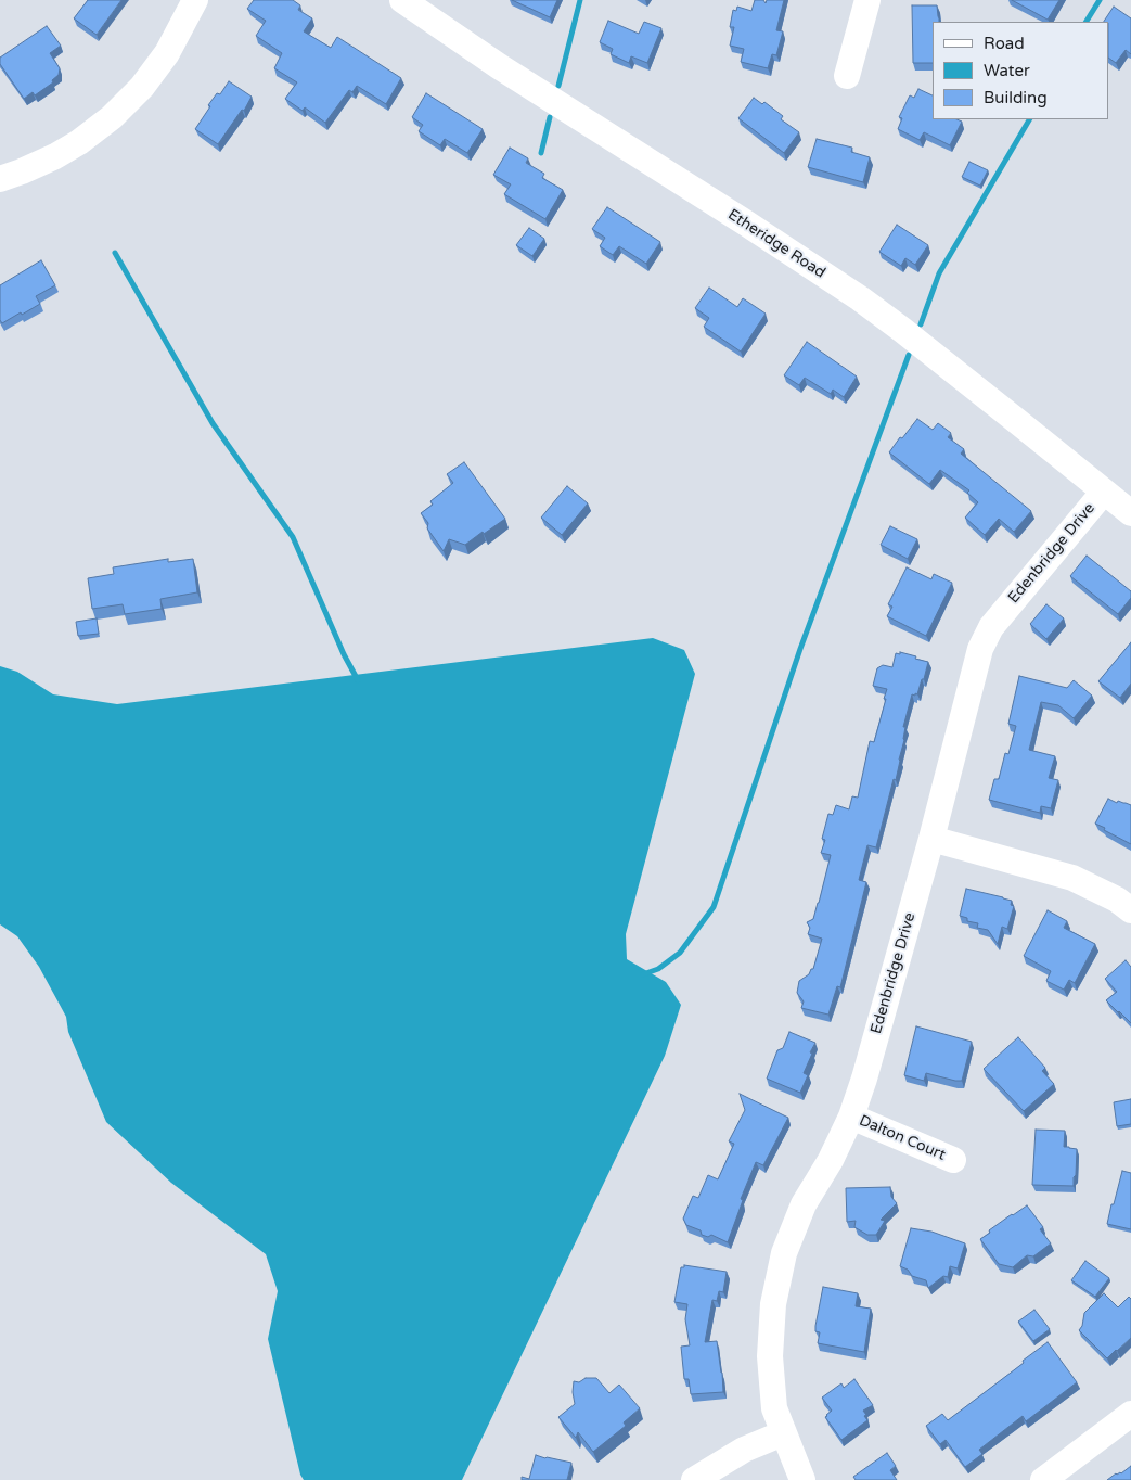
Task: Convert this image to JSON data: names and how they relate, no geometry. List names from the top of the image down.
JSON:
{
  "streets": {
    "street": ["Etheridge Road", "Edenbridge Drive", "Dalton Court"]
  },
  "crossings": [
    ["Etheridge Road", "Edenbridge Drive"],
    ["Edenbridge Drive", "Dalton Court"]
  ],
  "legend": ["Road", "Water", "Building"]
}
